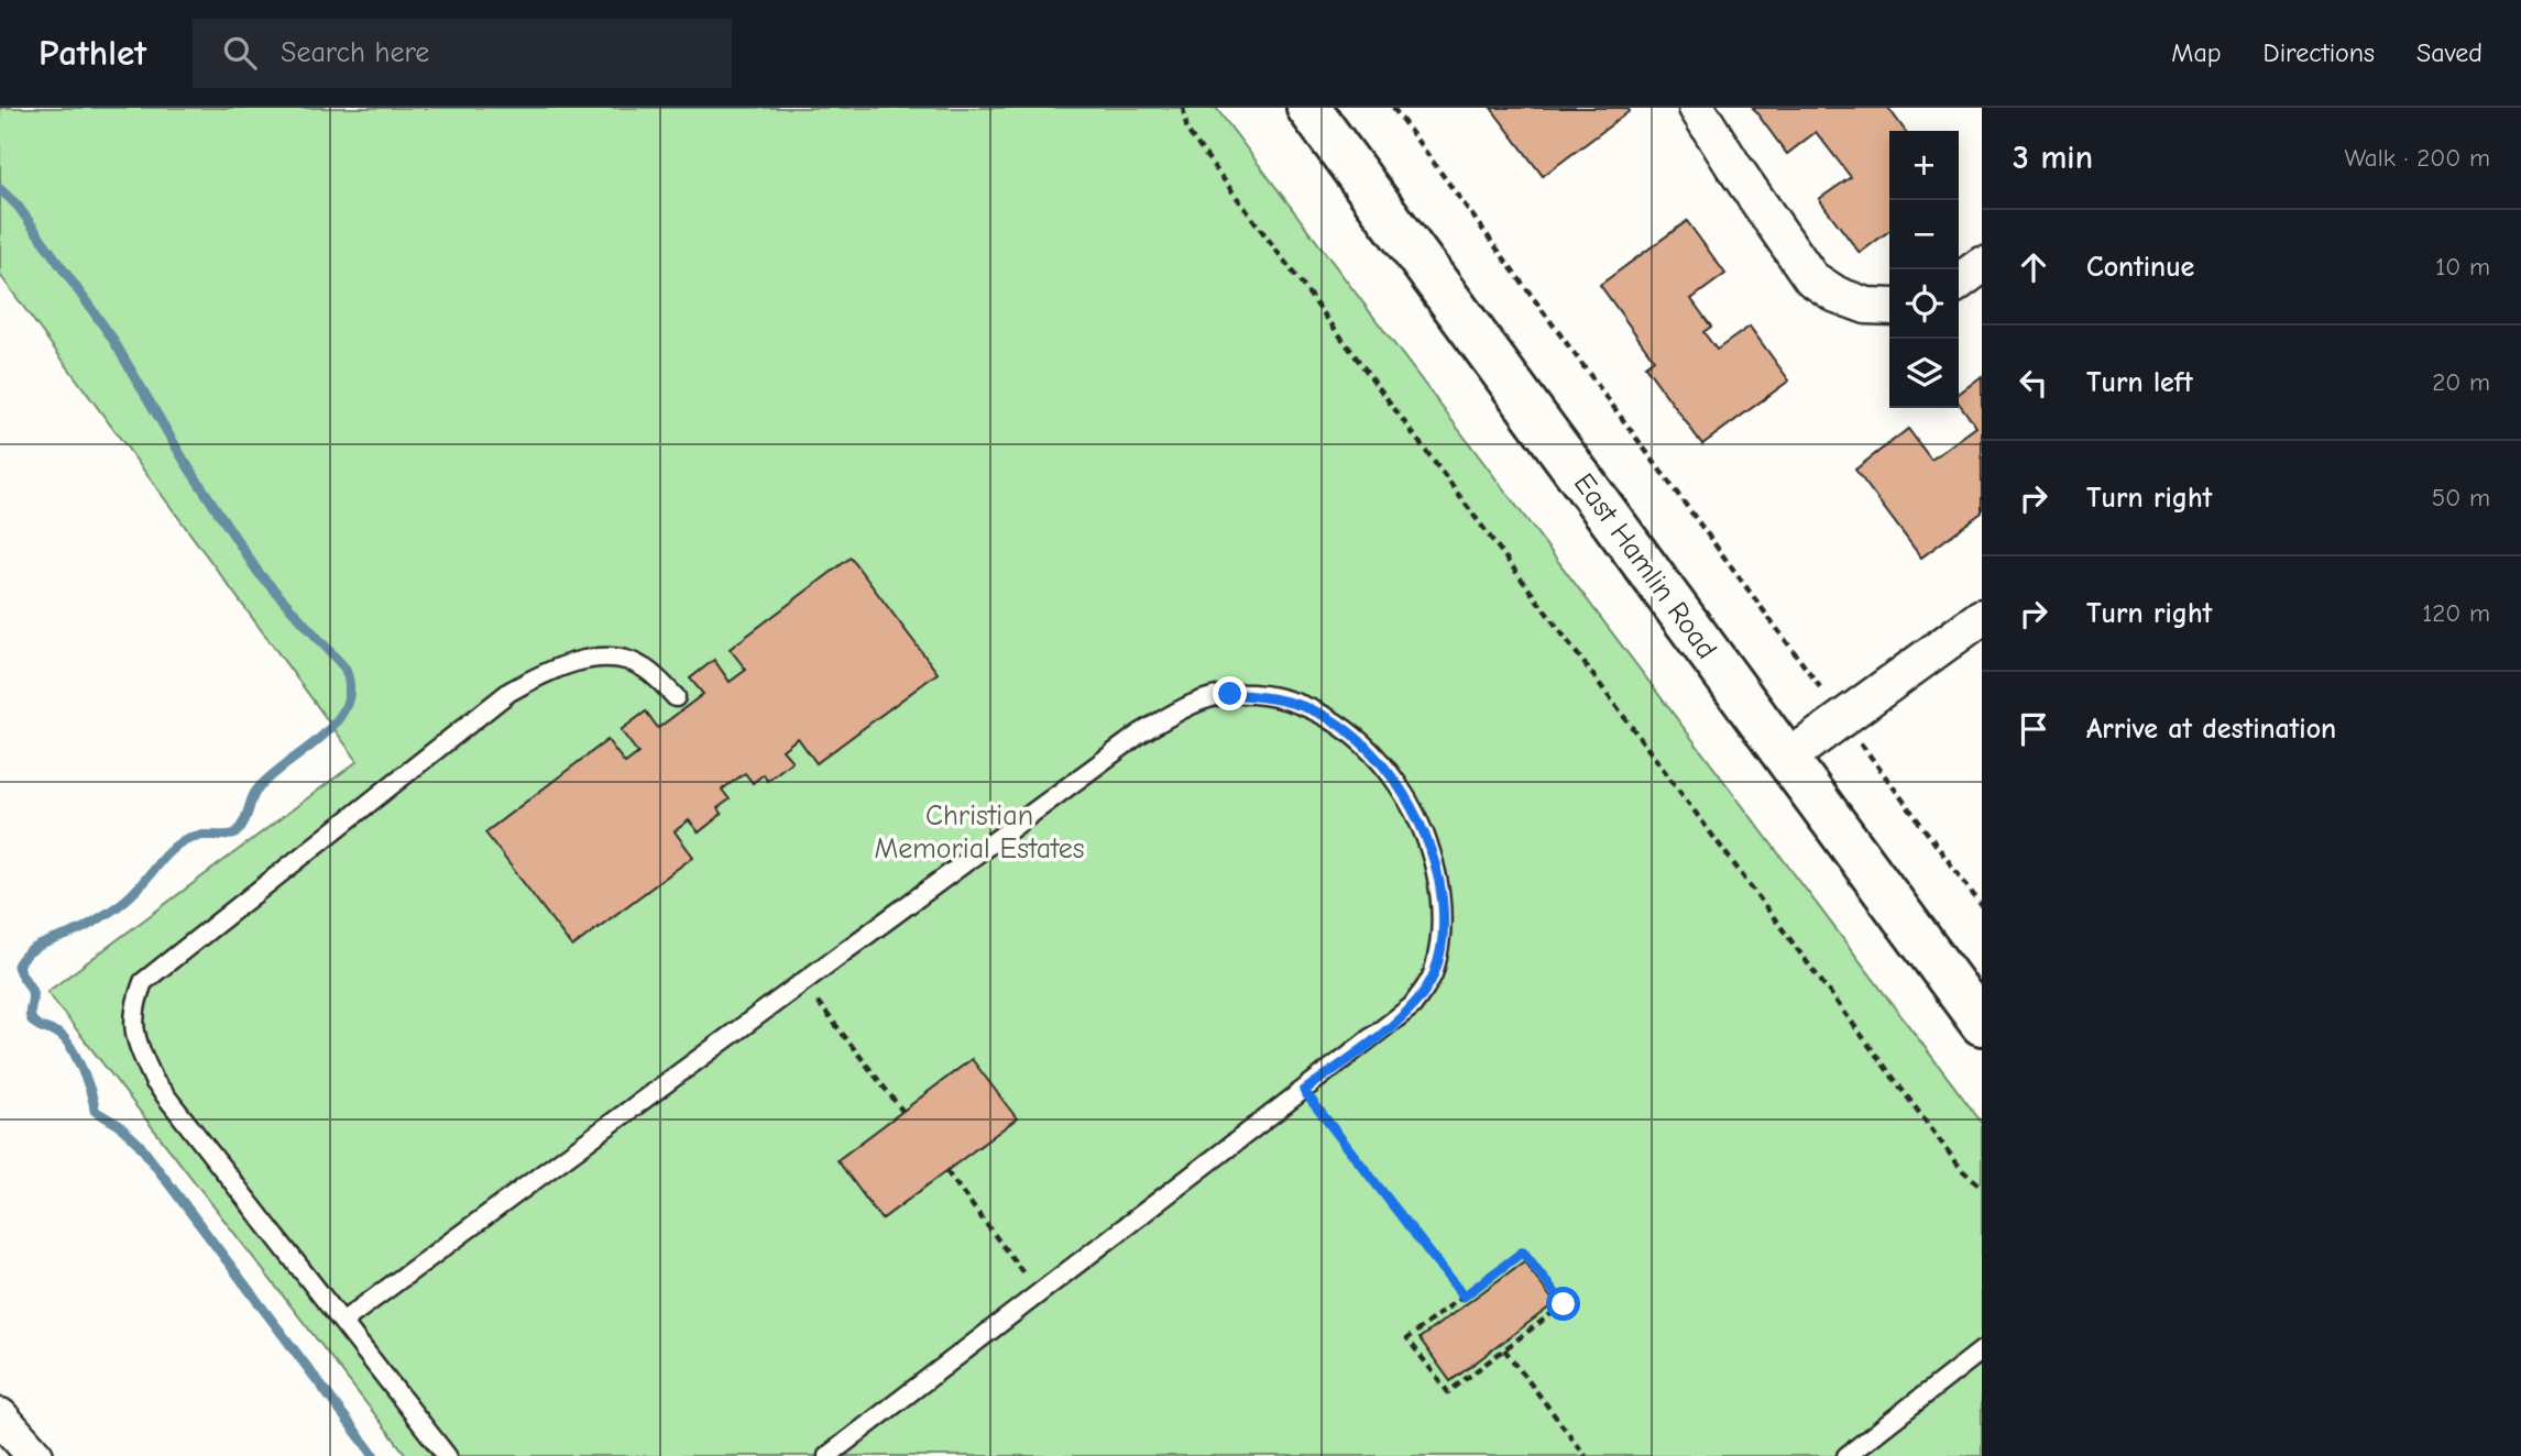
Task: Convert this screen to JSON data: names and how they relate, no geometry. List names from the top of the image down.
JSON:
{
  "streets": {
    "street": ["East Hamlin Road"]
  },
  "parks": ["Christian Memorial Estates"],
  "page": {
    "header": "Pathlet",
    "search": "Search here",
    "nav": ["Map", "Directions", "Saved"],
    "heading": ["3 min", "Walk · 200 m"],
    "map_buttons": ["+", "−"],
    "list": [
      ["Continue", "10 m"],
      ["Turn left", "20 m"],
      ["Turn right", "50 m"],
      ["Turn right", "120 m"],
      "Arrive at destination"
    ]
  }
}
